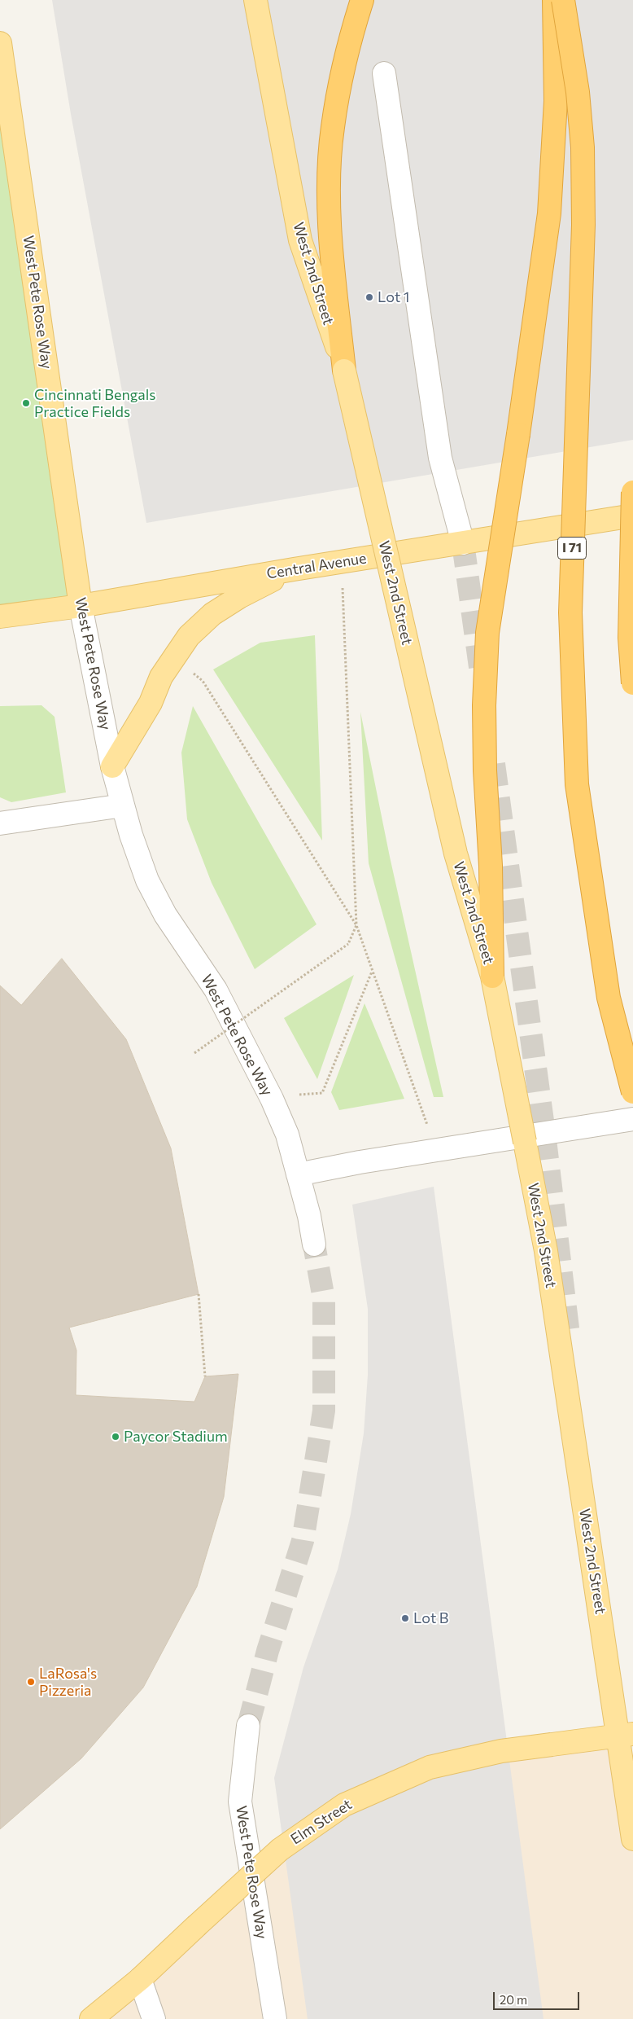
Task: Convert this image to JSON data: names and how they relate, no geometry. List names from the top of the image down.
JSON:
{
  "streets": {
    "highway": ["I 71"],
    "main road": [
      "West 2nd Street",
      "West Pete Rose Way",
      "Central Avenue",
      "Elm Street"
    ]
  },
  "crossings": [
    ["West 2nd Street", "Elm Street"],
    ["West Pete Rose Way", "Central Avenue"]
  ],
  "places": [
    "Lot 1",
    "Cincinnati Bengals Practice Fields",
    "Paycor Stadium",
    "Lot B",
    "LaRosa's Pizzeria"
  ],
  "scale_bar": "20 m"
}
